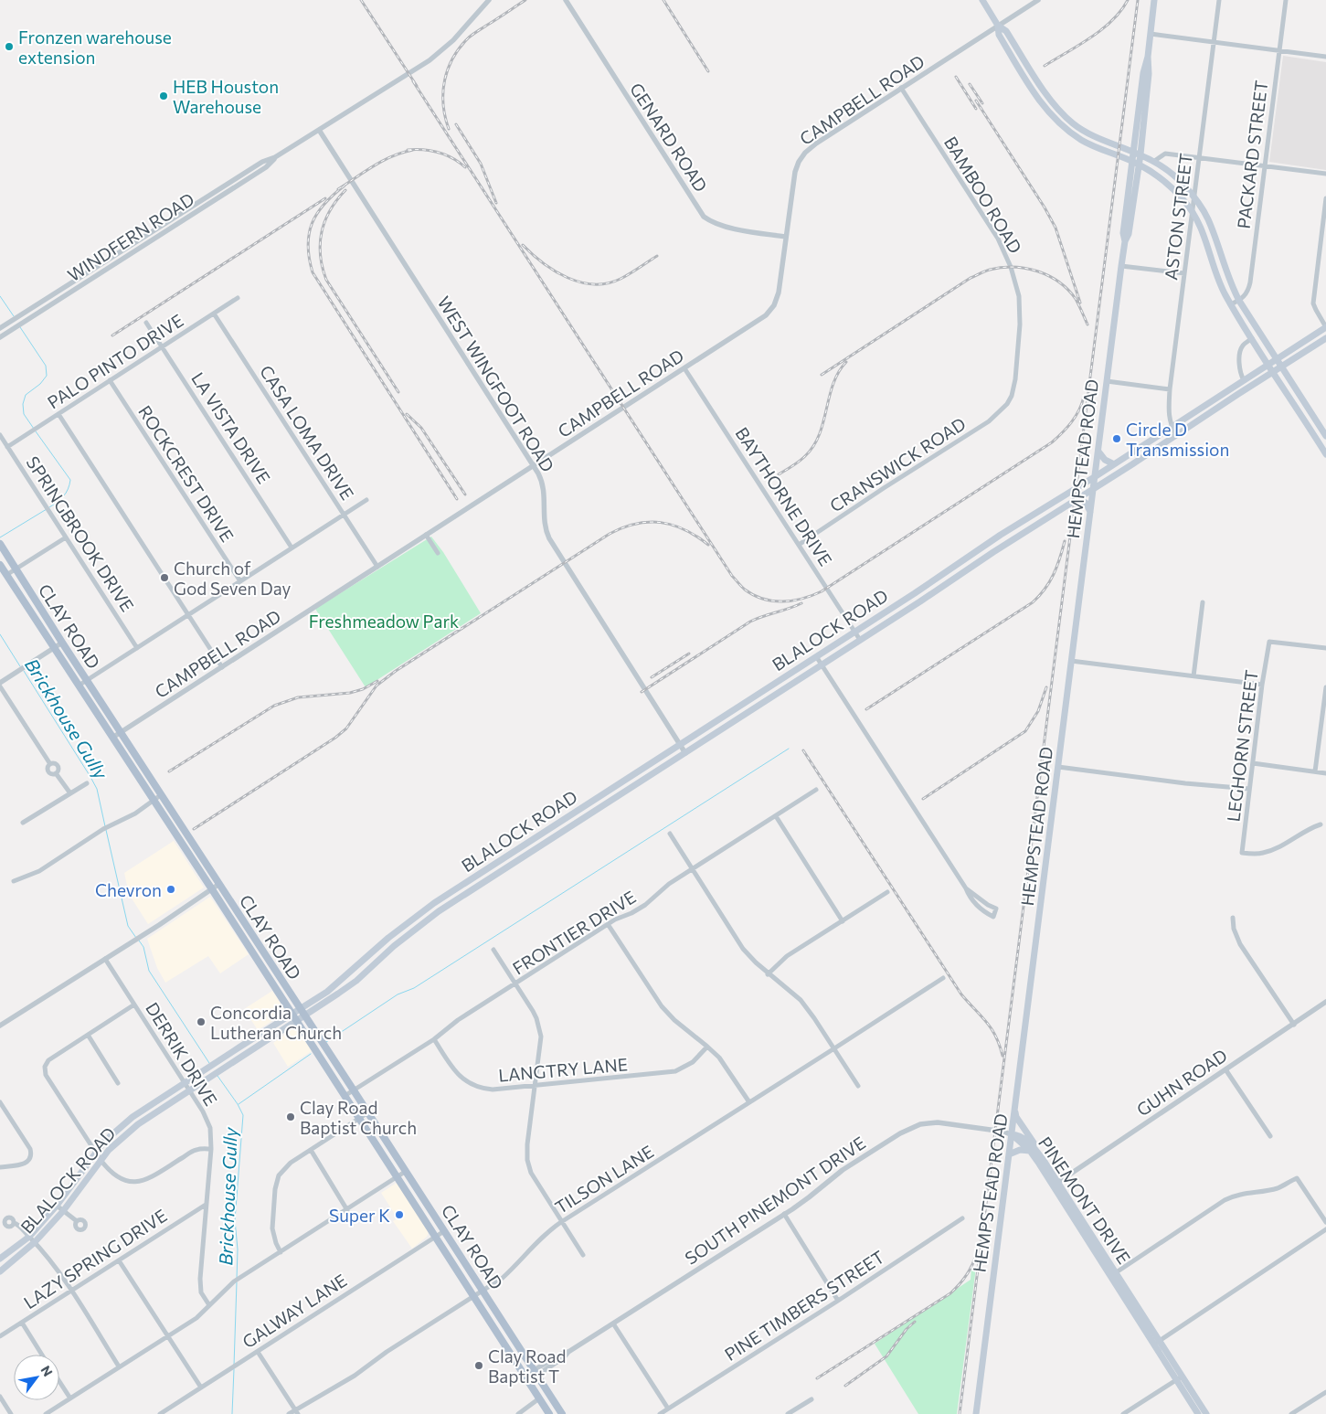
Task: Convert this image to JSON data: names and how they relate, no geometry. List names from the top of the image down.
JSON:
{
  "streets": {
    "main road": [
      "HEMPSTEAD ROAD",
      "CLAY ROAD",
      "BLALOCK ROAD",
      "PINEMONT DRIVE"
    ],
    "street": [
      "CAMPBELL ROAD",
      "GENARD ROAD",
      "PACKARD STREET",
      "BAMBOO ROAD",
      "ASTON STREET",
      "WINDFERN ROAD",
      "PALO PINTO DRIVE",
      "WEST WINGFOOT ROAD",
      "LA VISTA DRIVE",
      "CASA LOMA DRIVE",
      "CRANSWICK ROAD",
      "ROCKCREST DRIVE",
      "BAYTHORNE DRIVE",
      "SPRINGBROOK DRIVE",
      "LEGHORN STREET",
      "FRONTIER DRIVE",
      "DERRIK DRIVE",
      "LANGTRY LANE",
      "GUHN ROAD",
      "TILSON LANE",
      "SOUTH PINEMONT DRIVE",
      "LAZY SPRING DRIVE",
      "PINE TIMBERS STREET",
      "GALWAY LANE"
    ]
  },
  "crossings": [
    ["CAMPBELL ROAD", "GENARD ROAD"],
    ["CAMPBELL ROAD", "BAMBOO ROAD"],
    ["CAMPBELL ROAD", "WEST WINGFOOT ROAD"],
    ["CAMPBELL ROAD", "CASA LOMA DRIVE"],
    ["CAMPBELL ROAD", "BAYTHORNE DRIVE"],
    ["CAMPBELL ROAD", "CLAY ROAD"],
    ["BAMBOO ROAD", "CRANSWICK ROAD"],
    ["ASTON STREET", "BLALOCK ROAD"],
    ["WINDFERN ROAD", "WEST WINGFOOT ROAD"],
    ["PALO PINTO DRIVE", "LA VISTA DRIVE"],
    ["PALO PINTO DRIVE", "CASA LOMA DRIVE"],
    ["PALO PINTO DRIVE", "ROCKCREST DRIVE"],
    ["PALO PINTO DRIVE", "SPRINGBROOK DRIVE"],
    ["WEST WINGFOOT ROAD", "BLALOCK ROAD"],
    ["HEMPSTEAD ROAD", "BLALOCK ROAD"],
    ["HEMPSTEAD ROAD", "SOUTH PINEMONT DRIVE"],
    ["HEMPSTEAD ROAD", "PINEMONT DRIVE"],
    ["CRANSWICK ROAD", "BAYTHORNE DRIVE"],
    ["BAYTHORNE DRIVE", "BLALOCK ROAD"],
    ["CLAY ROAD", "BLALOCK ROAD"],
    ["CLAY ROAD", "FRONTIER DRIVE"],
    ["CLAY ROAD", "TILSON LANE"],
    ["CLAY ROAD", "SOUTH PINEMONT DRIVE"],
    ["CLAY ROAD", "GALWAY LANE"],
    ["BLALOCK ROAD", "DERRIK DRIVE"],
    ["FRONTIER DRIVE", "LANGTRY LANE"],
    ["DERRIK DRIVE", "LAZY SPRING DRIVE"],
    ["GUHN ROAD", "PINEMONT DRIVE"],
    ["SOUTH PINEMONT DRIVE", "PINEMONT DRIVE"]
  ],
  "water": ["Brickhouse Gully"],
  "parks": ["Freshmeadow Park"],
  "places": [
    "Fronzen warehouse extension",
    "HEB Houston Warehouse",
    "Circle D Transmission",
    "Church of God Seven Day",
    "Chevron",
    "Concordia Lutheran Church",
    "Clay Road Baptist Church",
    "Super K",
    "Clay Road Baptist T"
  ],
  "north": "top right"
}
